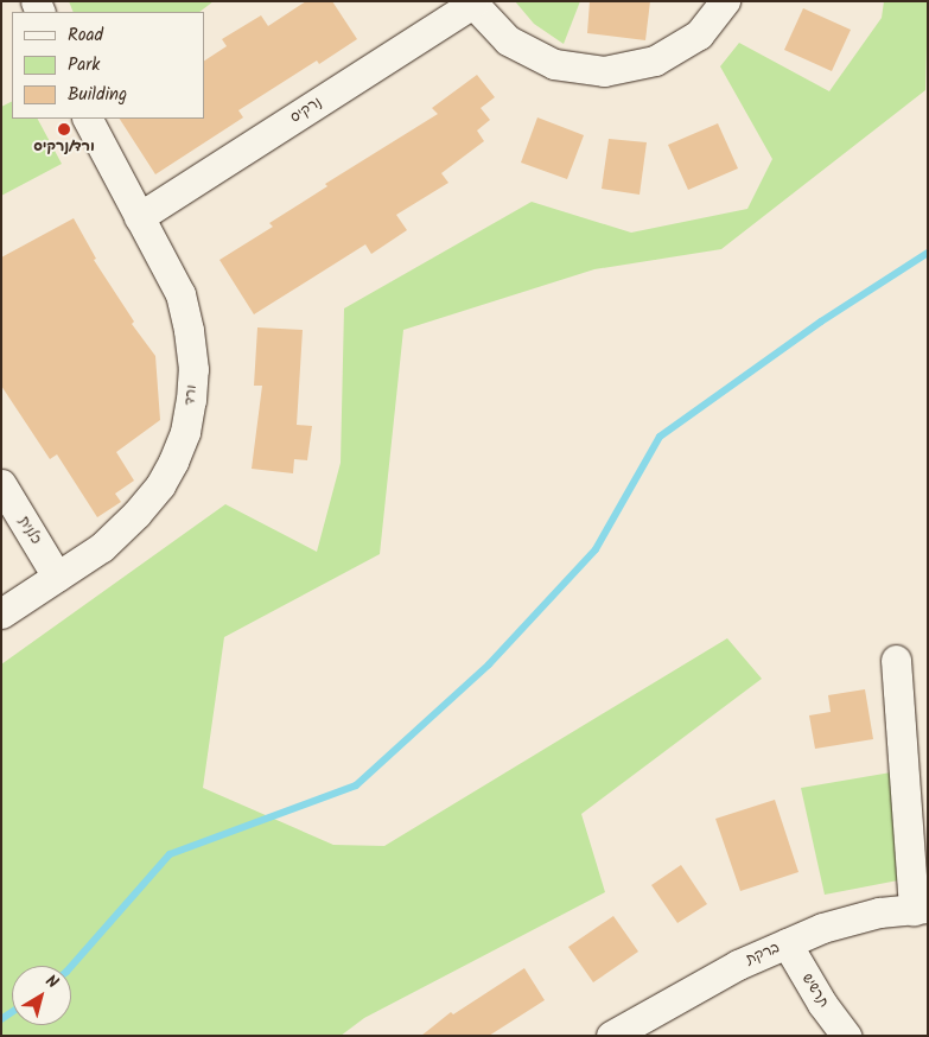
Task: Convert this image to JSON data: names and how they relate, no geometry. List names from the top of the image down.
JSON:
{
  "streets": {
    "street": [
      "נרקיס",
      "ורד",
      "כלנית",
      "ברקת",
      "תרשיש"
    ]
  },
  "crossings": [
    ["נרקיס", "ורד"],
    ["ורד", "כלנית"],
    ["ברקת", "תרשיש"]
  ],
  "places": ["ורד/נרקיס"],
  "legend": ["Road", "Park", "Building"],
  "north": "top right"
}
